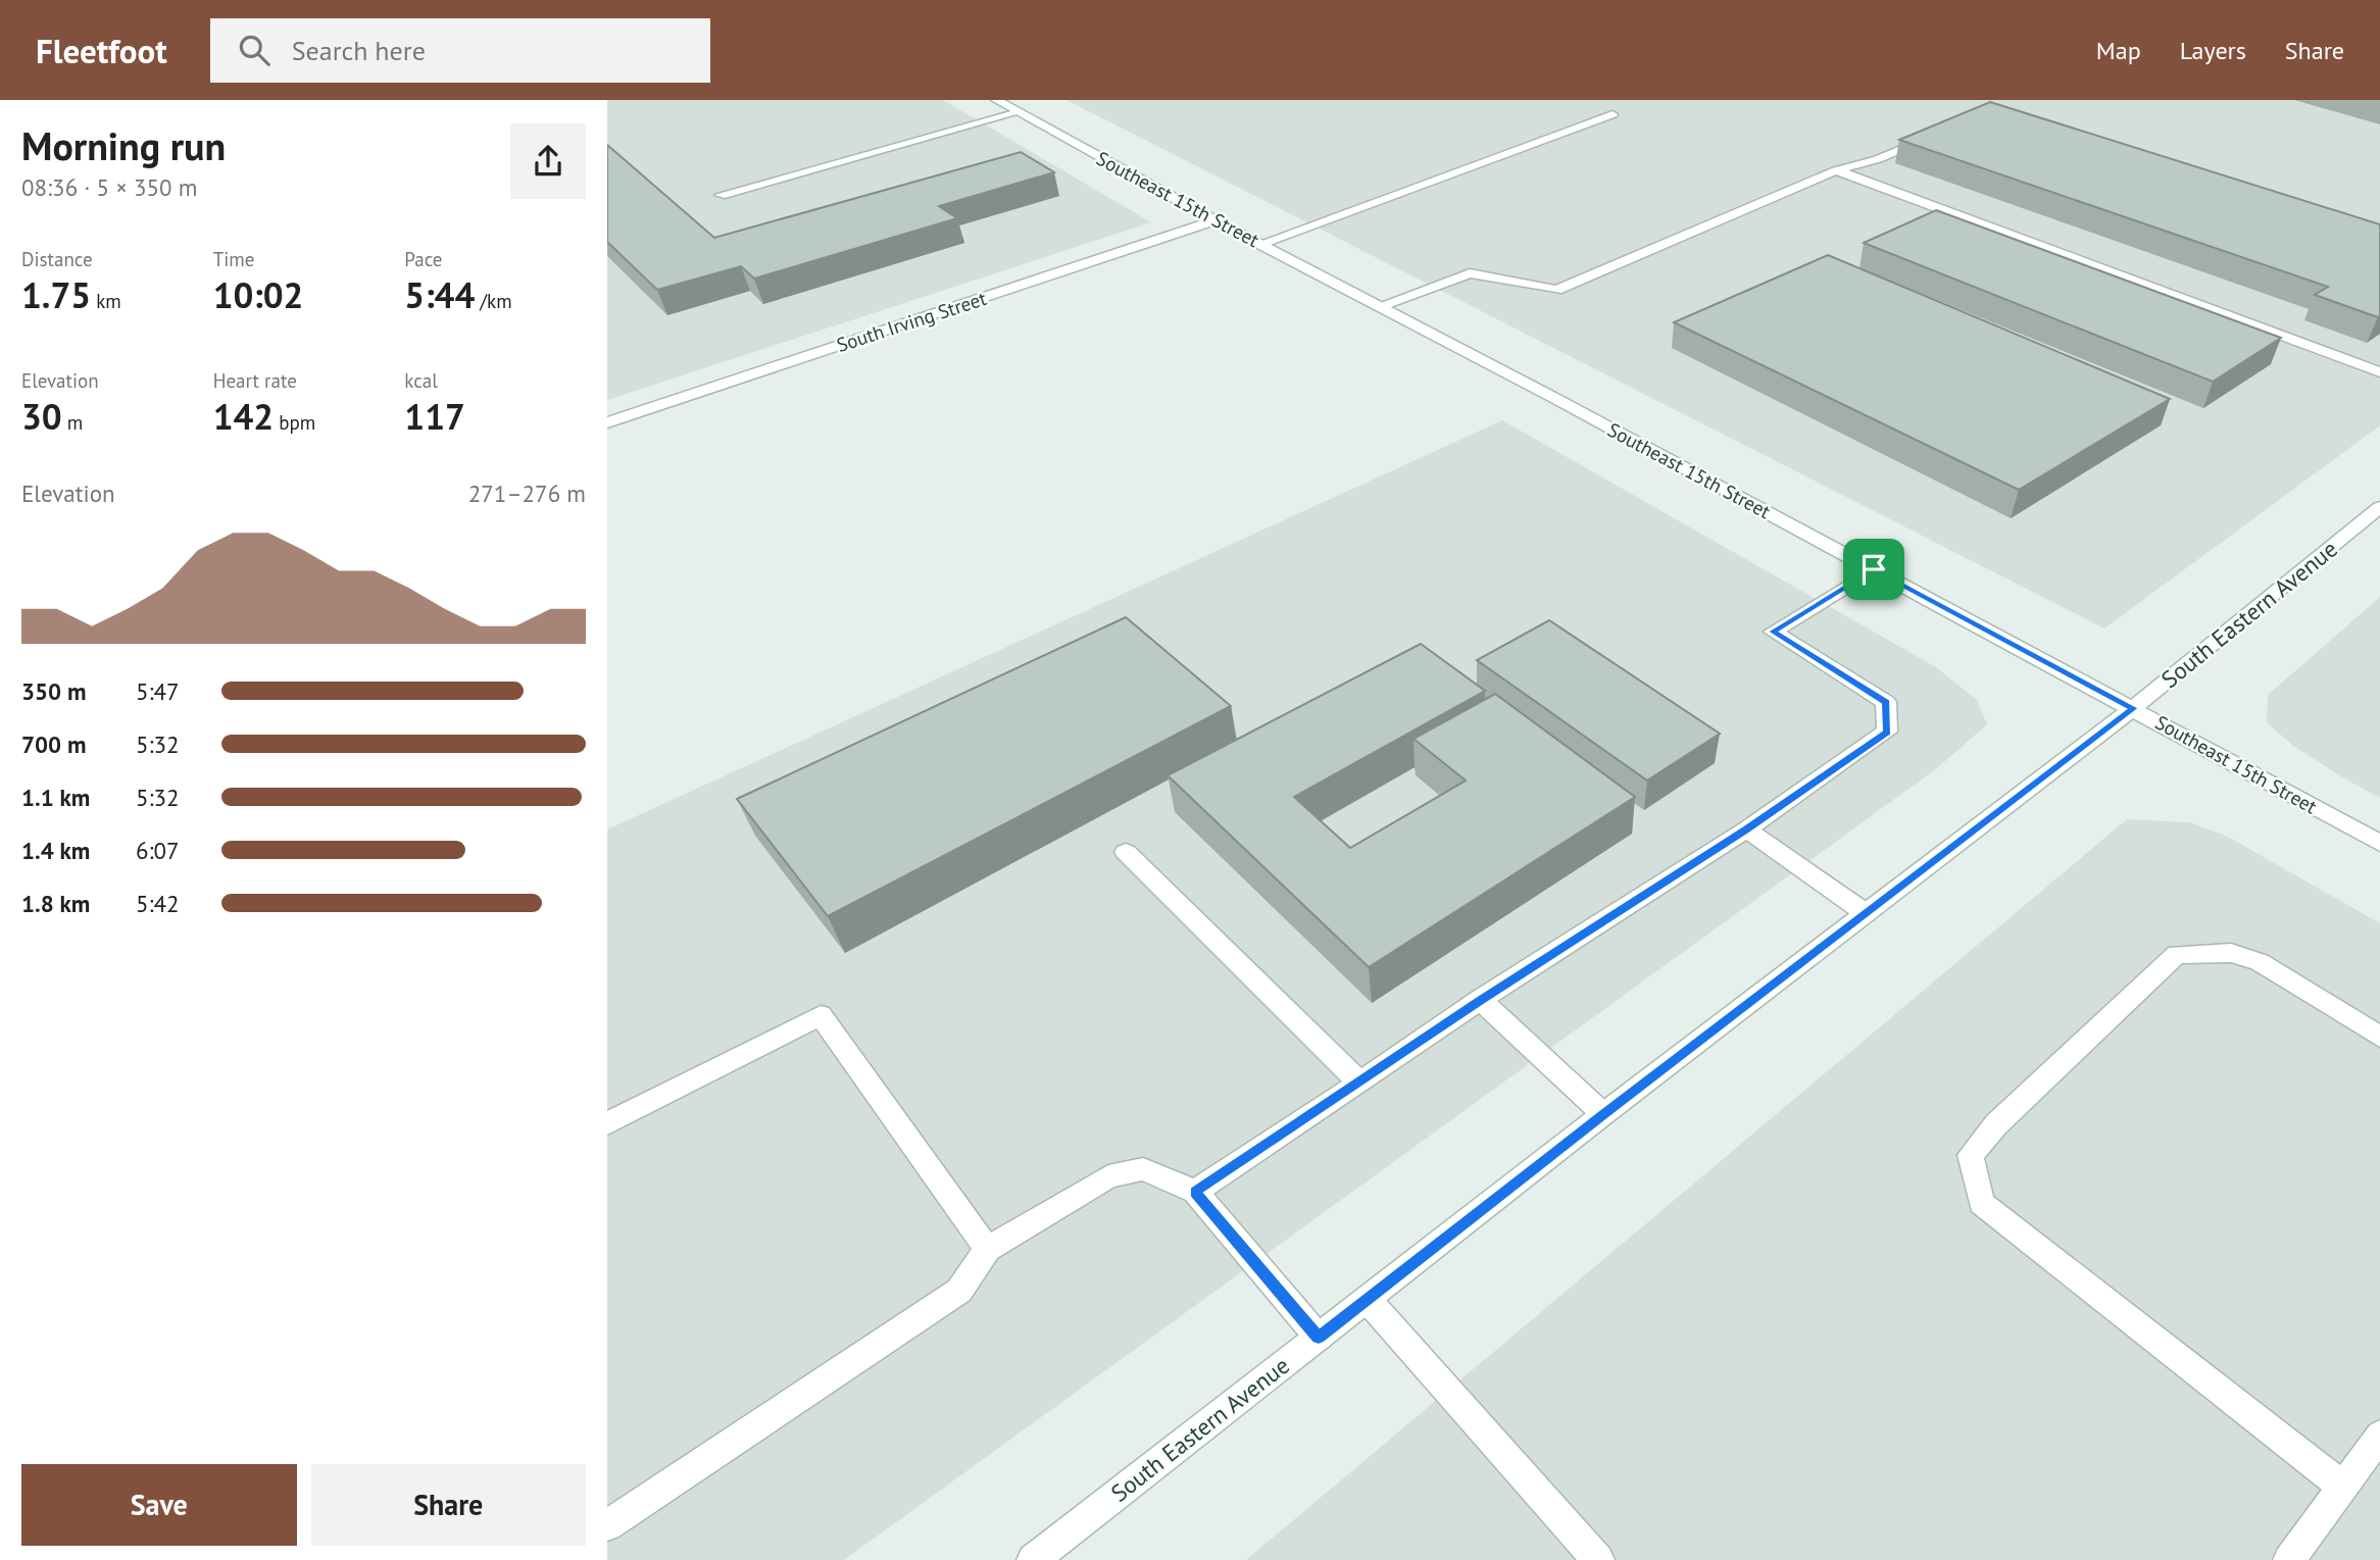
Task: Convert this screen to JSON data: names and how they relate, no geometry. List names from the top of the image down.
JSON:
{
  "streets": {
    "main road": ["Southeast 15th Street", "South Irving Street", "South Eastern Avenue"]
  },
  "crossings": [
    ["Southeast 15th Street", "South Irving Street"],
    ["Southeast 15th Street", "South Eastern Avenue"]
  ],
  "page": {
    "header": "Fleetfoot",
    "search": "Search here",
    "nav": ["Map", "Layers", "Share"],
    "heading": ["Morning run", "08:36 · 5 × 350 m"],
    "stats": [
      ["Distance", "1.75 km"],
      ["Time", "10:02"],
      ["Pace", "5:44 /km"],
      ["Elevation", "30 m"],
      ["Heart rate", "142 bpm"],
      ["kcal", "117"]
    ],
    "chart": ["Elevation", "271–276 m"],
    "list": [
      {
        "name": "350 m",
        "note": "5:47"
      },
      {
        "name": "700 m",
        "note": "5:32"
      },
      {
        "name": "1.1 km",
        "note": "5:32"
      },
      {
        "name": "1.4 km",
        "note": "6:07"
      },
      {
        "name": "1.8 km",
        "note": "5:42"
      }
    ],
    "buttons": ["Save", "Share"]
  }
}
